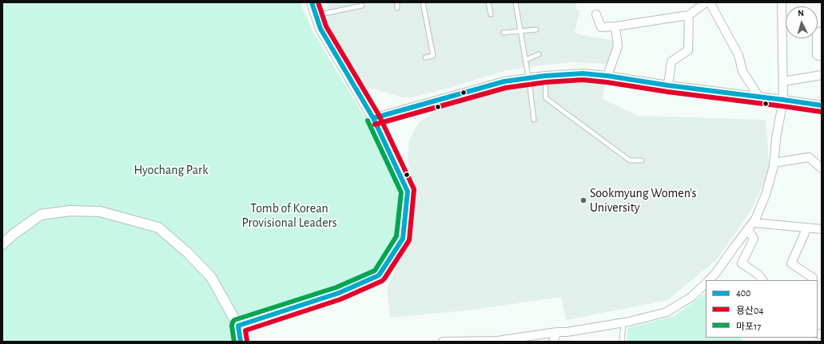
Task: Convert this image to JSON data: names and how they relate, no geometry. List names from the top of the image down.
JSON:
{
  "parks": ["Hyochang Park", "Tomb of Korean Provisional Leaders"],
  "places": ["Sookmyung Women's University"],
  "lines": ["transit line 400", "transit line 용산04", "transit line 마포17"],
  "legend": ["400", "용산04", "마포17"],
  "north": "top"
}
